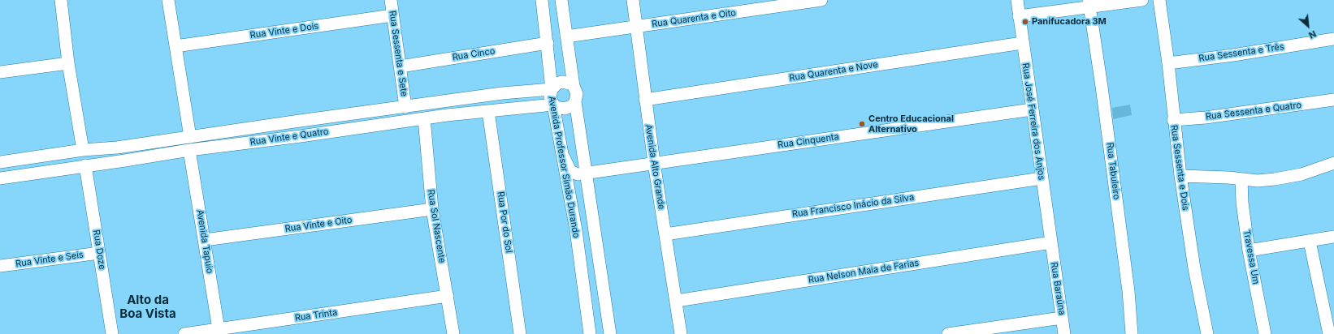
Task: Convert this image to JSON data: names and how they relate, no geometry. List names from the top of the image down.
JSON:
{
  "streets": {
    "street": [
      "Rua Quarenta e Oito",
      "Rua Vinte e Dois",
      "Rua Sessenta e Três",
      "Rua Sessenta e Sete",
      "Rua Cinco",
      "Rua Quarenta e Nove",
      "Rua Sessenta e Quatro",
      "Rua José Ferreira dos Anjos",
      "Rua Vinte e Quatro",
      "Rua Cinquenta",
      "Avenida Professor Simão Durando",
      "Avenida Alto Grande",
      "Rua Sessenta e Dois",
      "Rua Tabuleiro",
      "Rua Francisco Inácio da Silva",
      "Rua Por do Sol",
      "Rua Vinte e Oito",
      "Rua Sol Nascente",
      "Avenida Tapuio",
      "Rua Doze",
      "Travessa Um",
      "Rua Vinte e Seis",
      "Rua Nelson Maia de Farias",
      "Rua Baraúna",
      "Rua Trinta"
    ]
  },
  "crossings": [
    ["Rua Quarenta e Oito", "Avenida Professor Simão Durando"],
    ["Rua Quarenta e Oito", "Avenida Alto Grande"],
    ["Rua Vinte e Dois", "Rua Sessenta e Sete"],
    ["Rua Sessenta e Três", "Rua Sessenta e Dois"],
    ["Rua Sessenta e Sete", "Rua Cinco"],
    ["Rua Sessenta e Sete", "Rua Vinte e Quatro"],
    ["Rua Cinco", "Avenida Professor Simão Durando"],
    ["Rua Quarenta e Nove", "Rua José Ferreira dos Anjos"],
    ["Rua Quarenta e Nove", "Avenida Alto Grande"],
    ["Rua Sessenta e Quatro", "Rua Sessenta e Dois"],
    ["Rua José Ferreira dos Anjos", "Rua Cinquenta"],
    ["Rua José Ferreira dos Anjos", "Rua Francisco Inácio da Silva"],
    ["Rua José Ferreira dos Anjos", "Rua Nelson Maia de Farias"],
    ["Rua José Ferreira dos Anjos", "Rua Baraúna"],
    ["Rua Vinte e Quatro", "Avenida Professor Simão Durando"],
    ["Rua Vinte e Quatro", "Rua Por do Sol"],
    ["Rua Vinte e Quatro", "Rua Sol Nascente"],
    ["Rua Vinte e Quatro", "Avenida Tapuio"],
    ["Rua Vinte e Quatro", "Rua Doze"],
    ["Rua Cinquenta", "Avenida Professor Simão Durando"],
    ["Rua Cinquenta", "Avenida Alto Grande"],
    ["Avenida Alto Grande", "Rua Francisco Inácio da Silva"],
    ["Avenida Alto Grande", "Rua Nelson Maia de Farias"],
    ["Rua Vinte e Oito", "Rua Sol Nascente"],
    ["Rua Vinte e Oito", "Avenida Tapuio"],
    ["Rua Sol Nascente", "Rua Trinta"],
    ["Avenida Tapuio", "Rua Trinta"],
    ["Rua Doze", "Rua Vinte e Seis"],
    ["Rua Nelson Maia de Farias", "Rua Baraúna"]
  ],
  "districts": ["Alto da Boa Vista"],
  "places": ["Panifucadora 3M", "Centro Educacional Alternativo"],
  "north": "bottom right"
}
